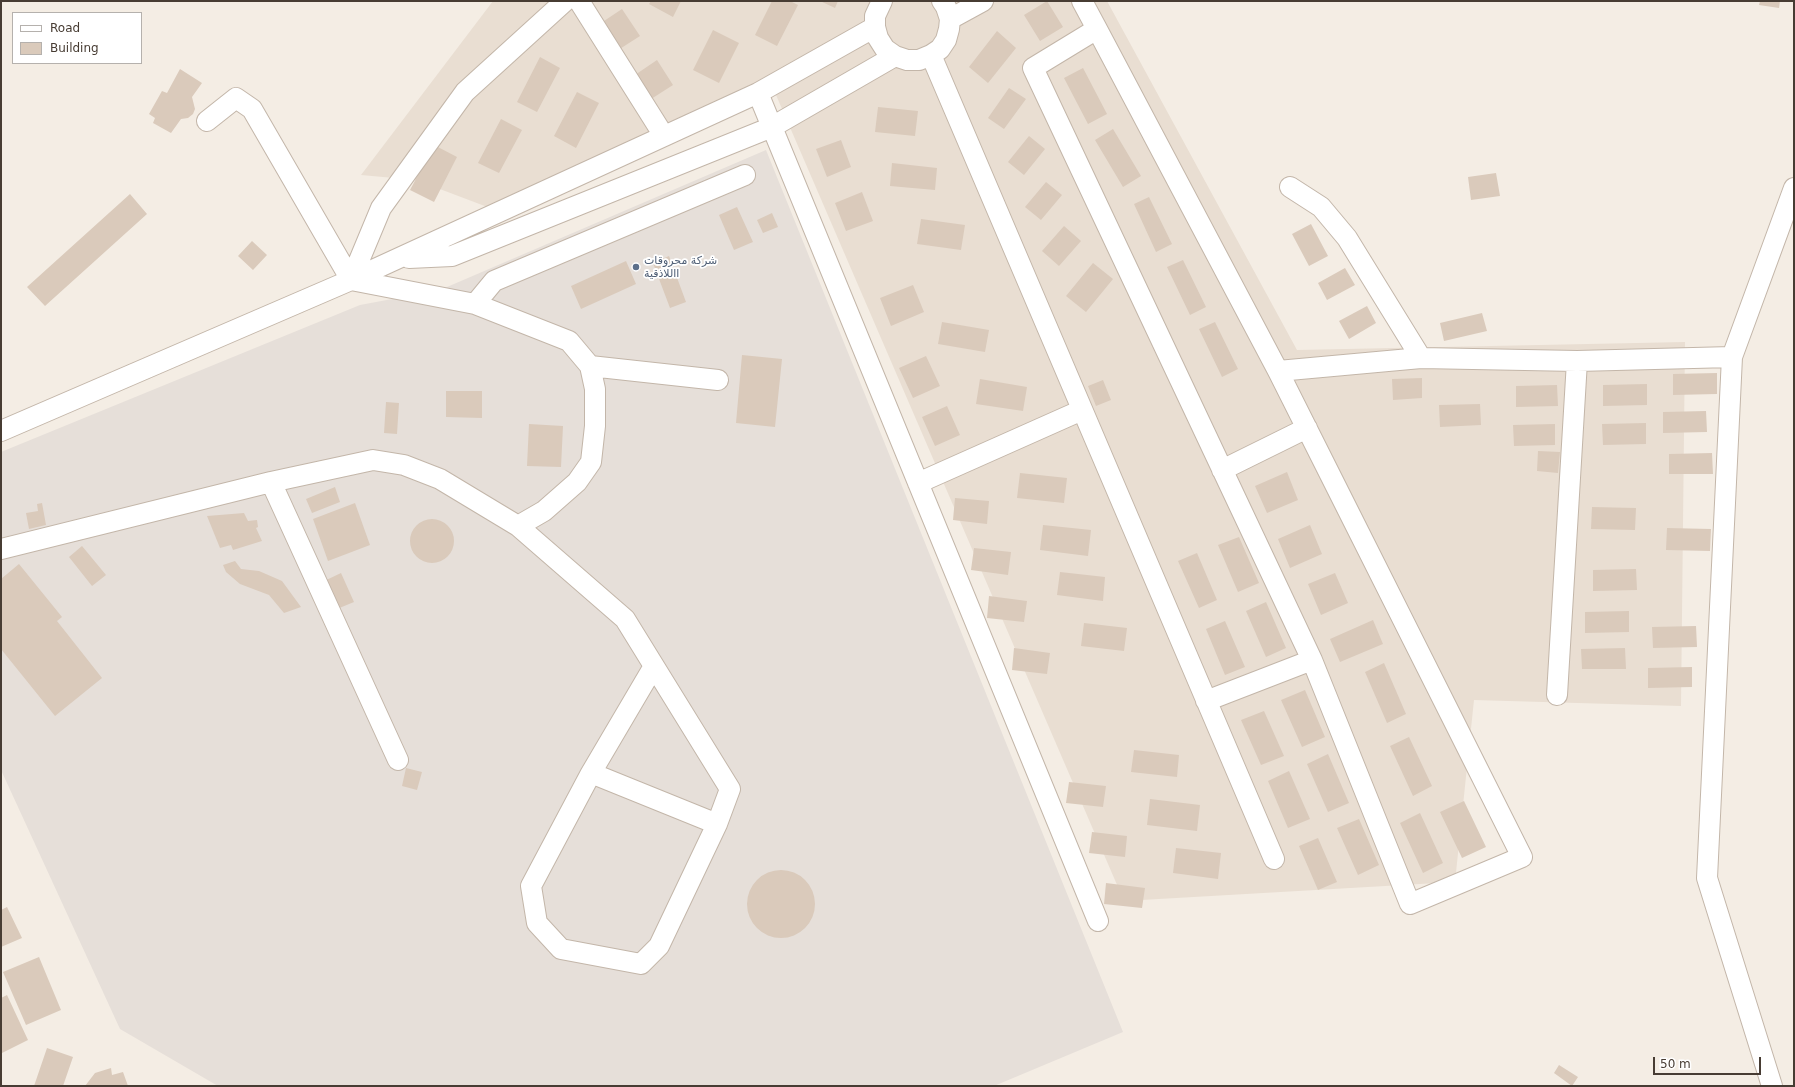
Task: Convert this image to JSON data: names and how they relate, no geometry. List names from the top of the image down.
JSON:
{
  "places": ["شركة محروقات االلاذقية"],
  "legend": ["Road", "Building"],
  "scale_bar": "50 m"
}
